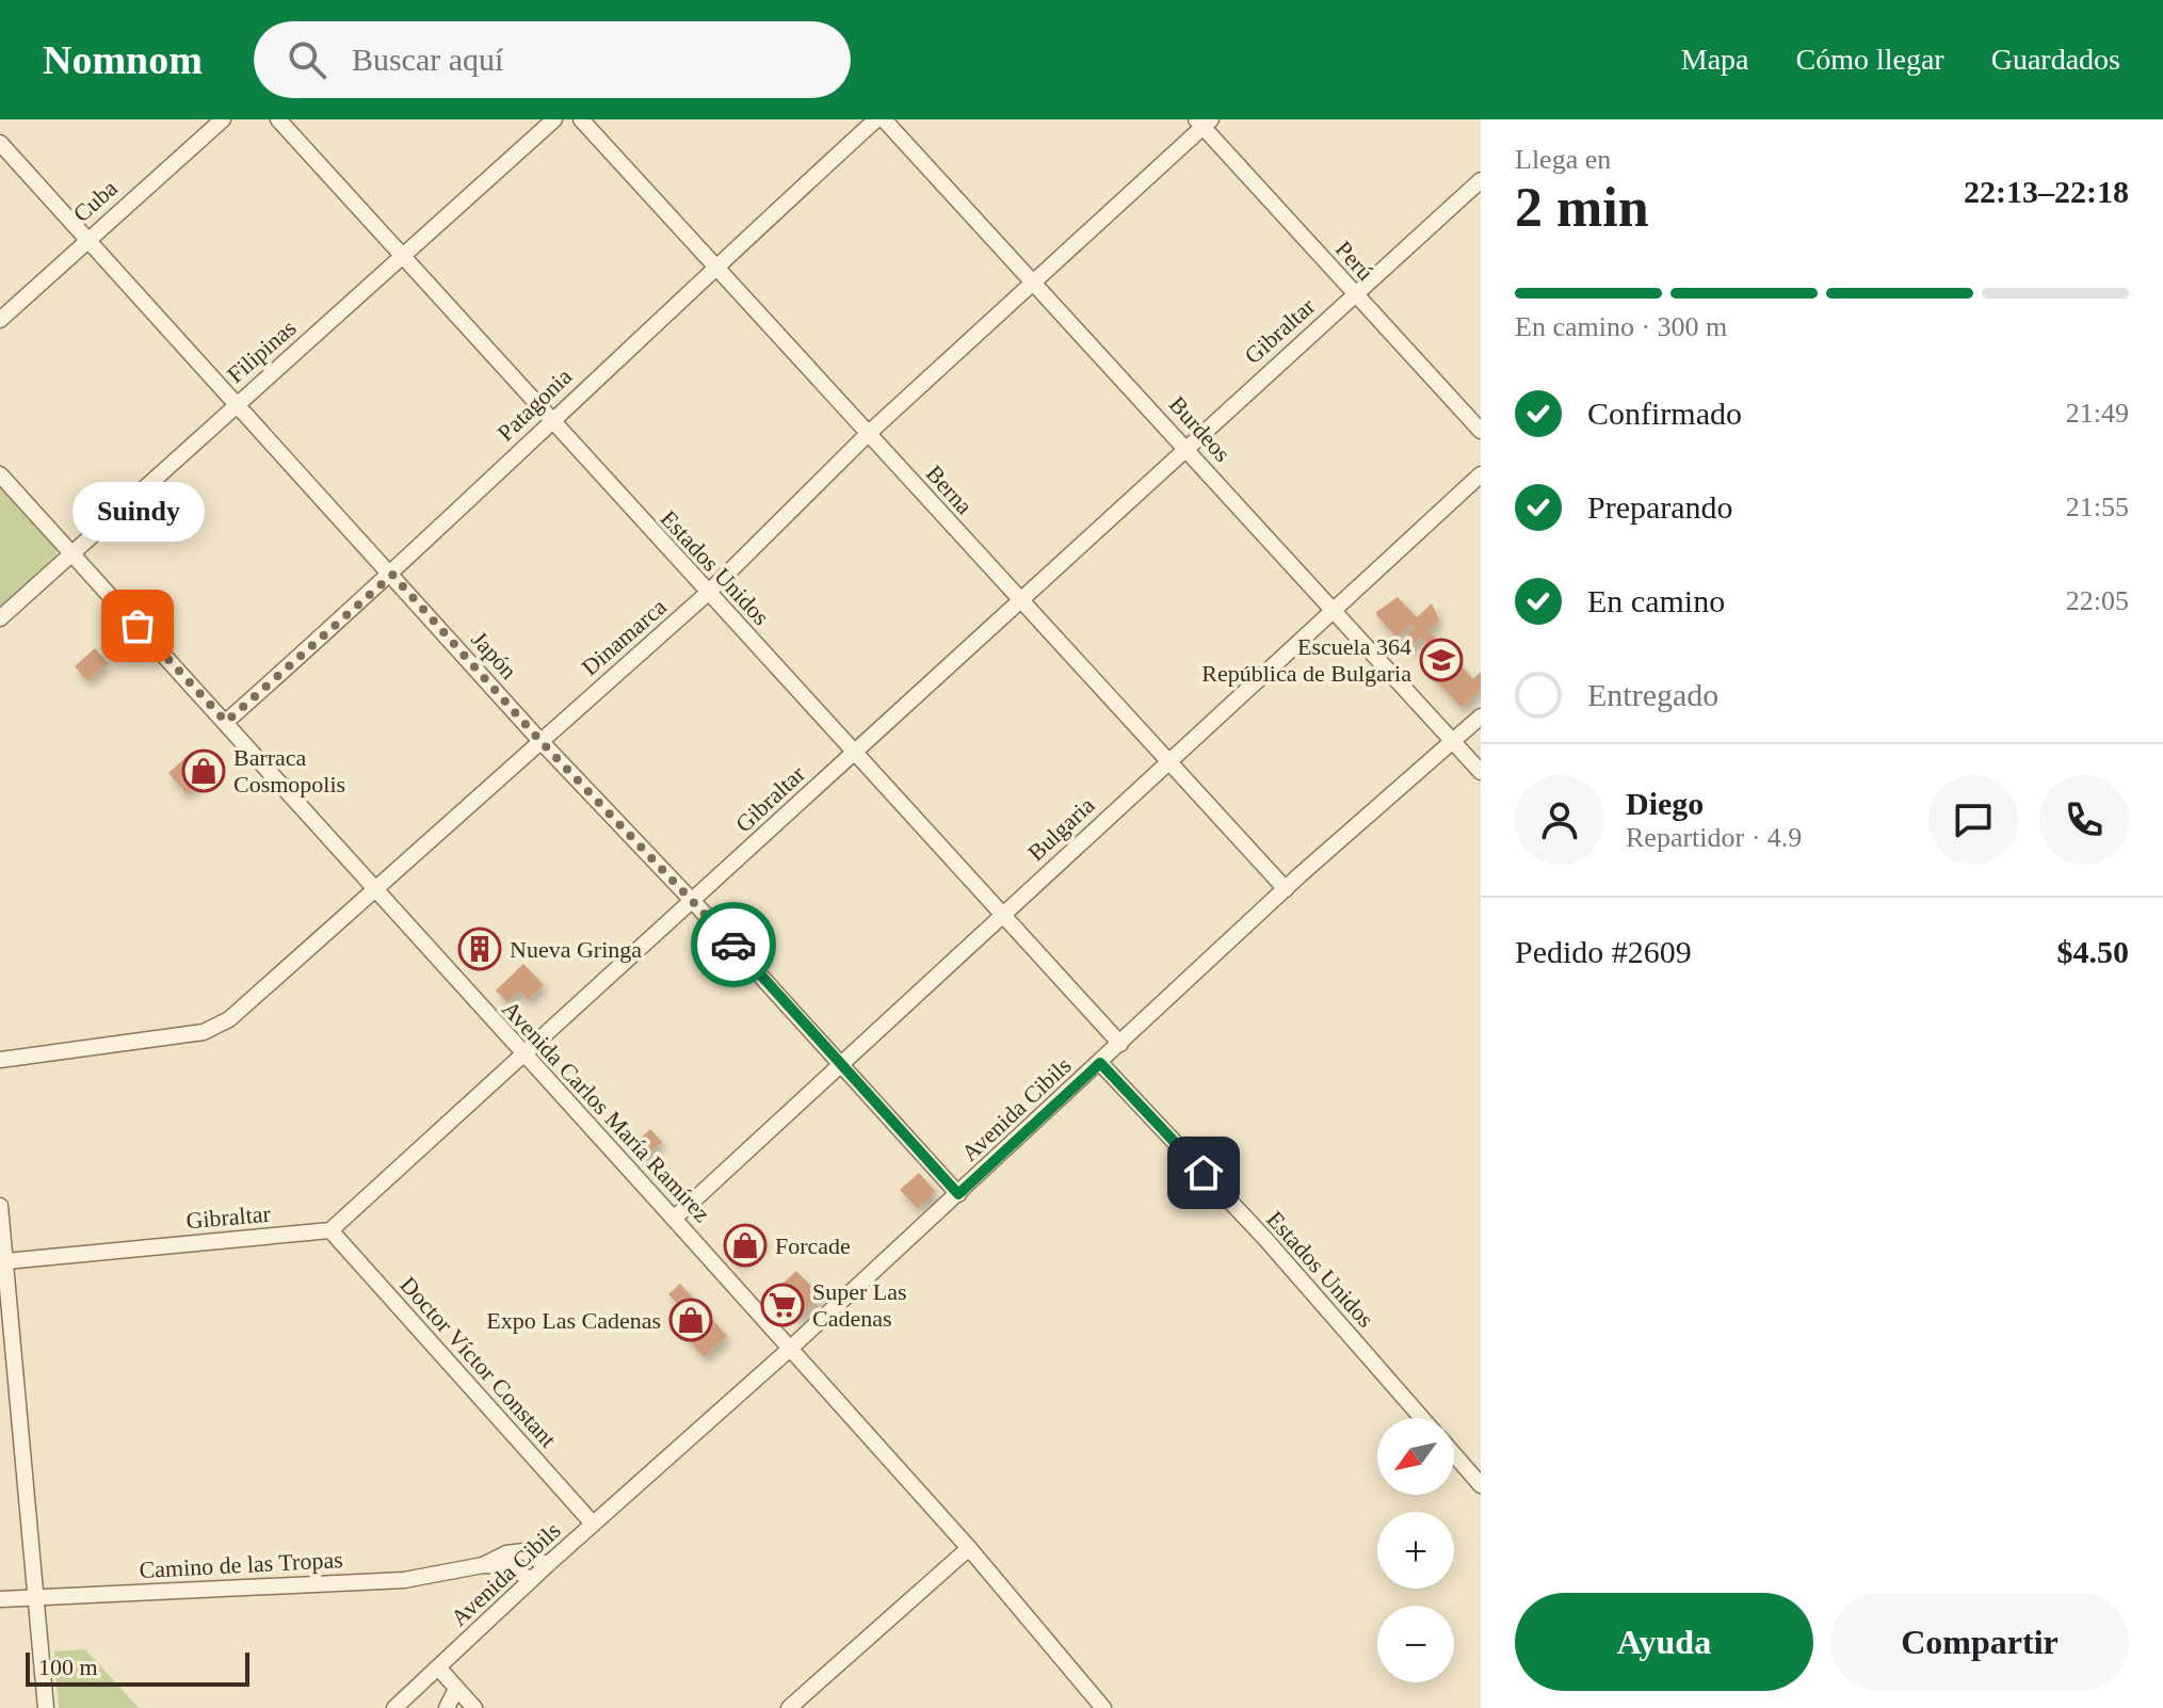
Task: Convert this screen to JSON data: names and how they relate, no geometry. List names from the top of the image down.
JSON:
{
  "streets": {
    "street": [
      "Cuba",
      "Perú",
      "Gibraltar",
      "Filipinas",
      "Patagonia",
      "Burdeos",
      "Berna",
      "Estados Unidos",
      "Dinamarca",
      "Japón",
      "Bulgaria",
      "Avenida Cibils",
      "Avenida Carlos María Ramírez",
      "Doctor Víctor Constant",
      "Camino de las Tropas"
    ]
  },
  "crossings": [
    ["Cuba", "Japón"],
    ["Perú", "Gibraltar"],
    ["Perú", "Dinamarca"],
    ["Gibraltar", "Burdeos"],
    ["Gibraltar", "Berna"],
    ["Gibraltar", "Estados Unidos"],
    ["Gibraltar", "Japón"],
    ["Gibraltar", "Avenida Carlos María Ramírez"],
    ["Gibraltar", "Doctor Víctor Constant"],
    ["Filipinas", "Estados Unidos"],
    ["Filipinas", "Japón"],
    ["Filipinas", "Avenida Carlos María Ramírez"],
    ["Patagonia", "Berna"],
    ["Patagonia", "Estados Unidos"],
    ["Patagonia", "Japón"],
    ["Patagonia", "Avenida Carlos María Ramírez"],
    ["Burdeos", "Dinamarca"],
    ["Burdeos", "Bulgaria"],
    ["Burdeos", "Avenida Cibils"],
    ["Berna", "Dinamarca"],
    ["Berna", "Bulgaria"],
    ["Berna", "Avenida Cibils"],
    ["Estados Unidos", "Dinamarca"],
    ["Estados Unidos", "Bulgaria"],
    ["Estados Unidos", "Avenida Cibils"],
    ["Dinamarca", "Japón"],
    ["Dinamarca", "Avenida Carlos María Ramírez"],
    ["Japón", "Bulgaria"],
    ["Japón", "Avenida Cibils"],
    ["Bulgaria", "Avenida Carlos María Ramírez"],
    ["Avenida Cibils", "Avenida Carlos María Ramírez"],
    ["Avenida Cibils", "Doctor Víctor Constant"],
    ["Avenida Cibils", "Camino de las Tropas"]
  ],
  "places": {
    "other": ["Suindy"],
    "school or university": ["Escuela 364 República de Bulgaria"],
    "shop": ["Barraca Cosmopolis", "Forcade", "Expo Las Cadenas"],
    "building": ["Nueva Gringa"],
    "supermarket": ["Super Las Cadenas"]
  },
  "scale_bar": "100 m",
  "north": "bottom left",
  "page": {
    "header": "Nomnom",
    "search": "Buscar aquí",
    "nav": ["Mapa", "Cómo llegar", "Guardados"],
    "heading": ["2 min", "Llega en", "22:13–22:18"],
    "panel": [
      "Diego",
      "Repartidor · 4.9",
      "Pedido #2609",
      "$4.50"
    ],
    "bar": "En camino · 300 m",
    "list": [
      ["Confirmado", "21:49"],
      ["Preparando", "21:55"],
      ["En camino", "22:05"],
      "Entregado"
    ],
    "bubble": "Suindy",
    "map_buttons": ["+", "−"],
    "buttons": ["Ayuda", "Compartir"],
    "scale": "100 m"
  }
}
